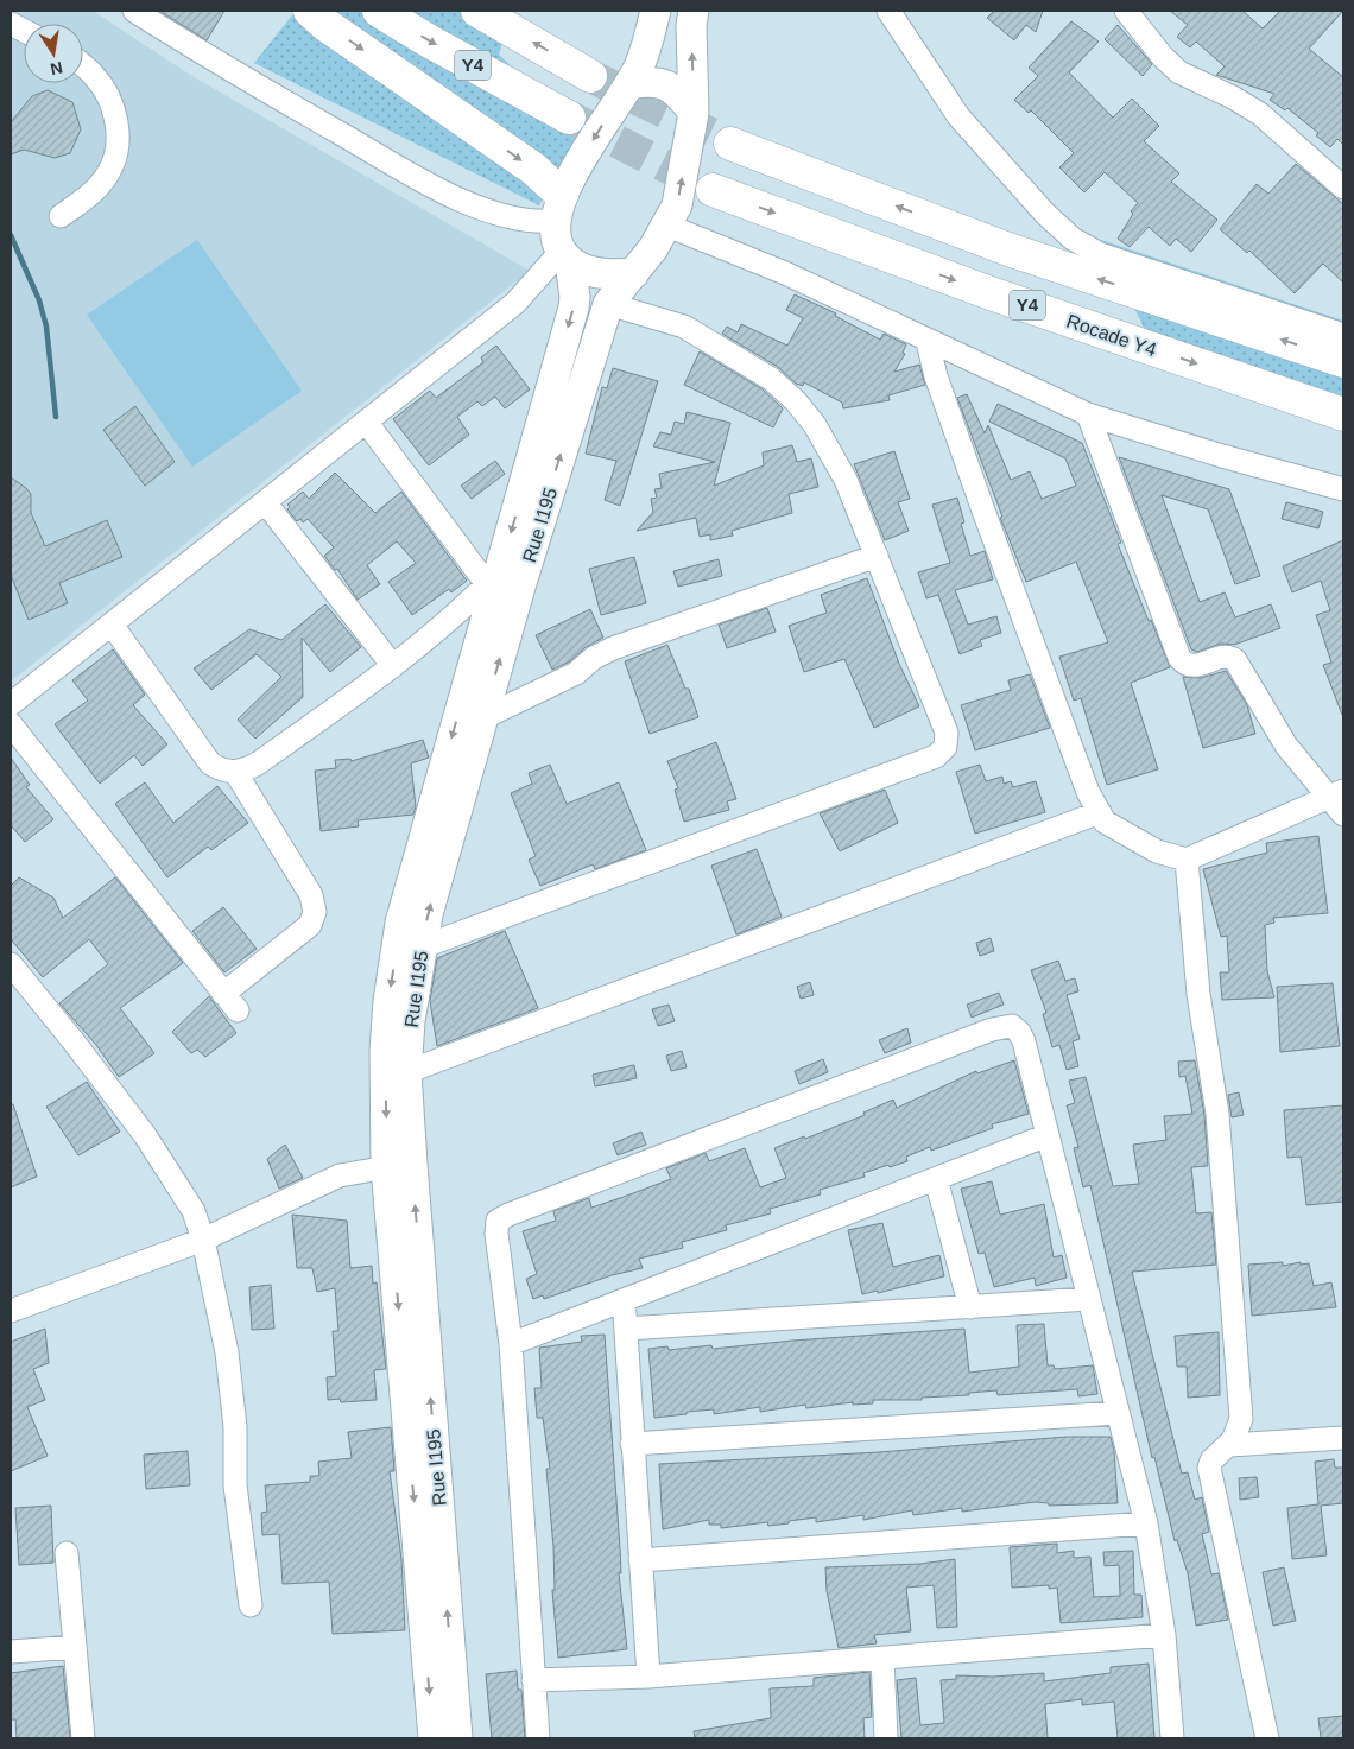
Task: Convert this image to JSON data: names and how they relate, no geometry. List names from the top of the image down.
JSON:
{
  "streets": {
    "highway": ["Y4", "Rocade Y4"],
    "main road": ["Rue I195"]
  },
  "north": "bottom"
}
